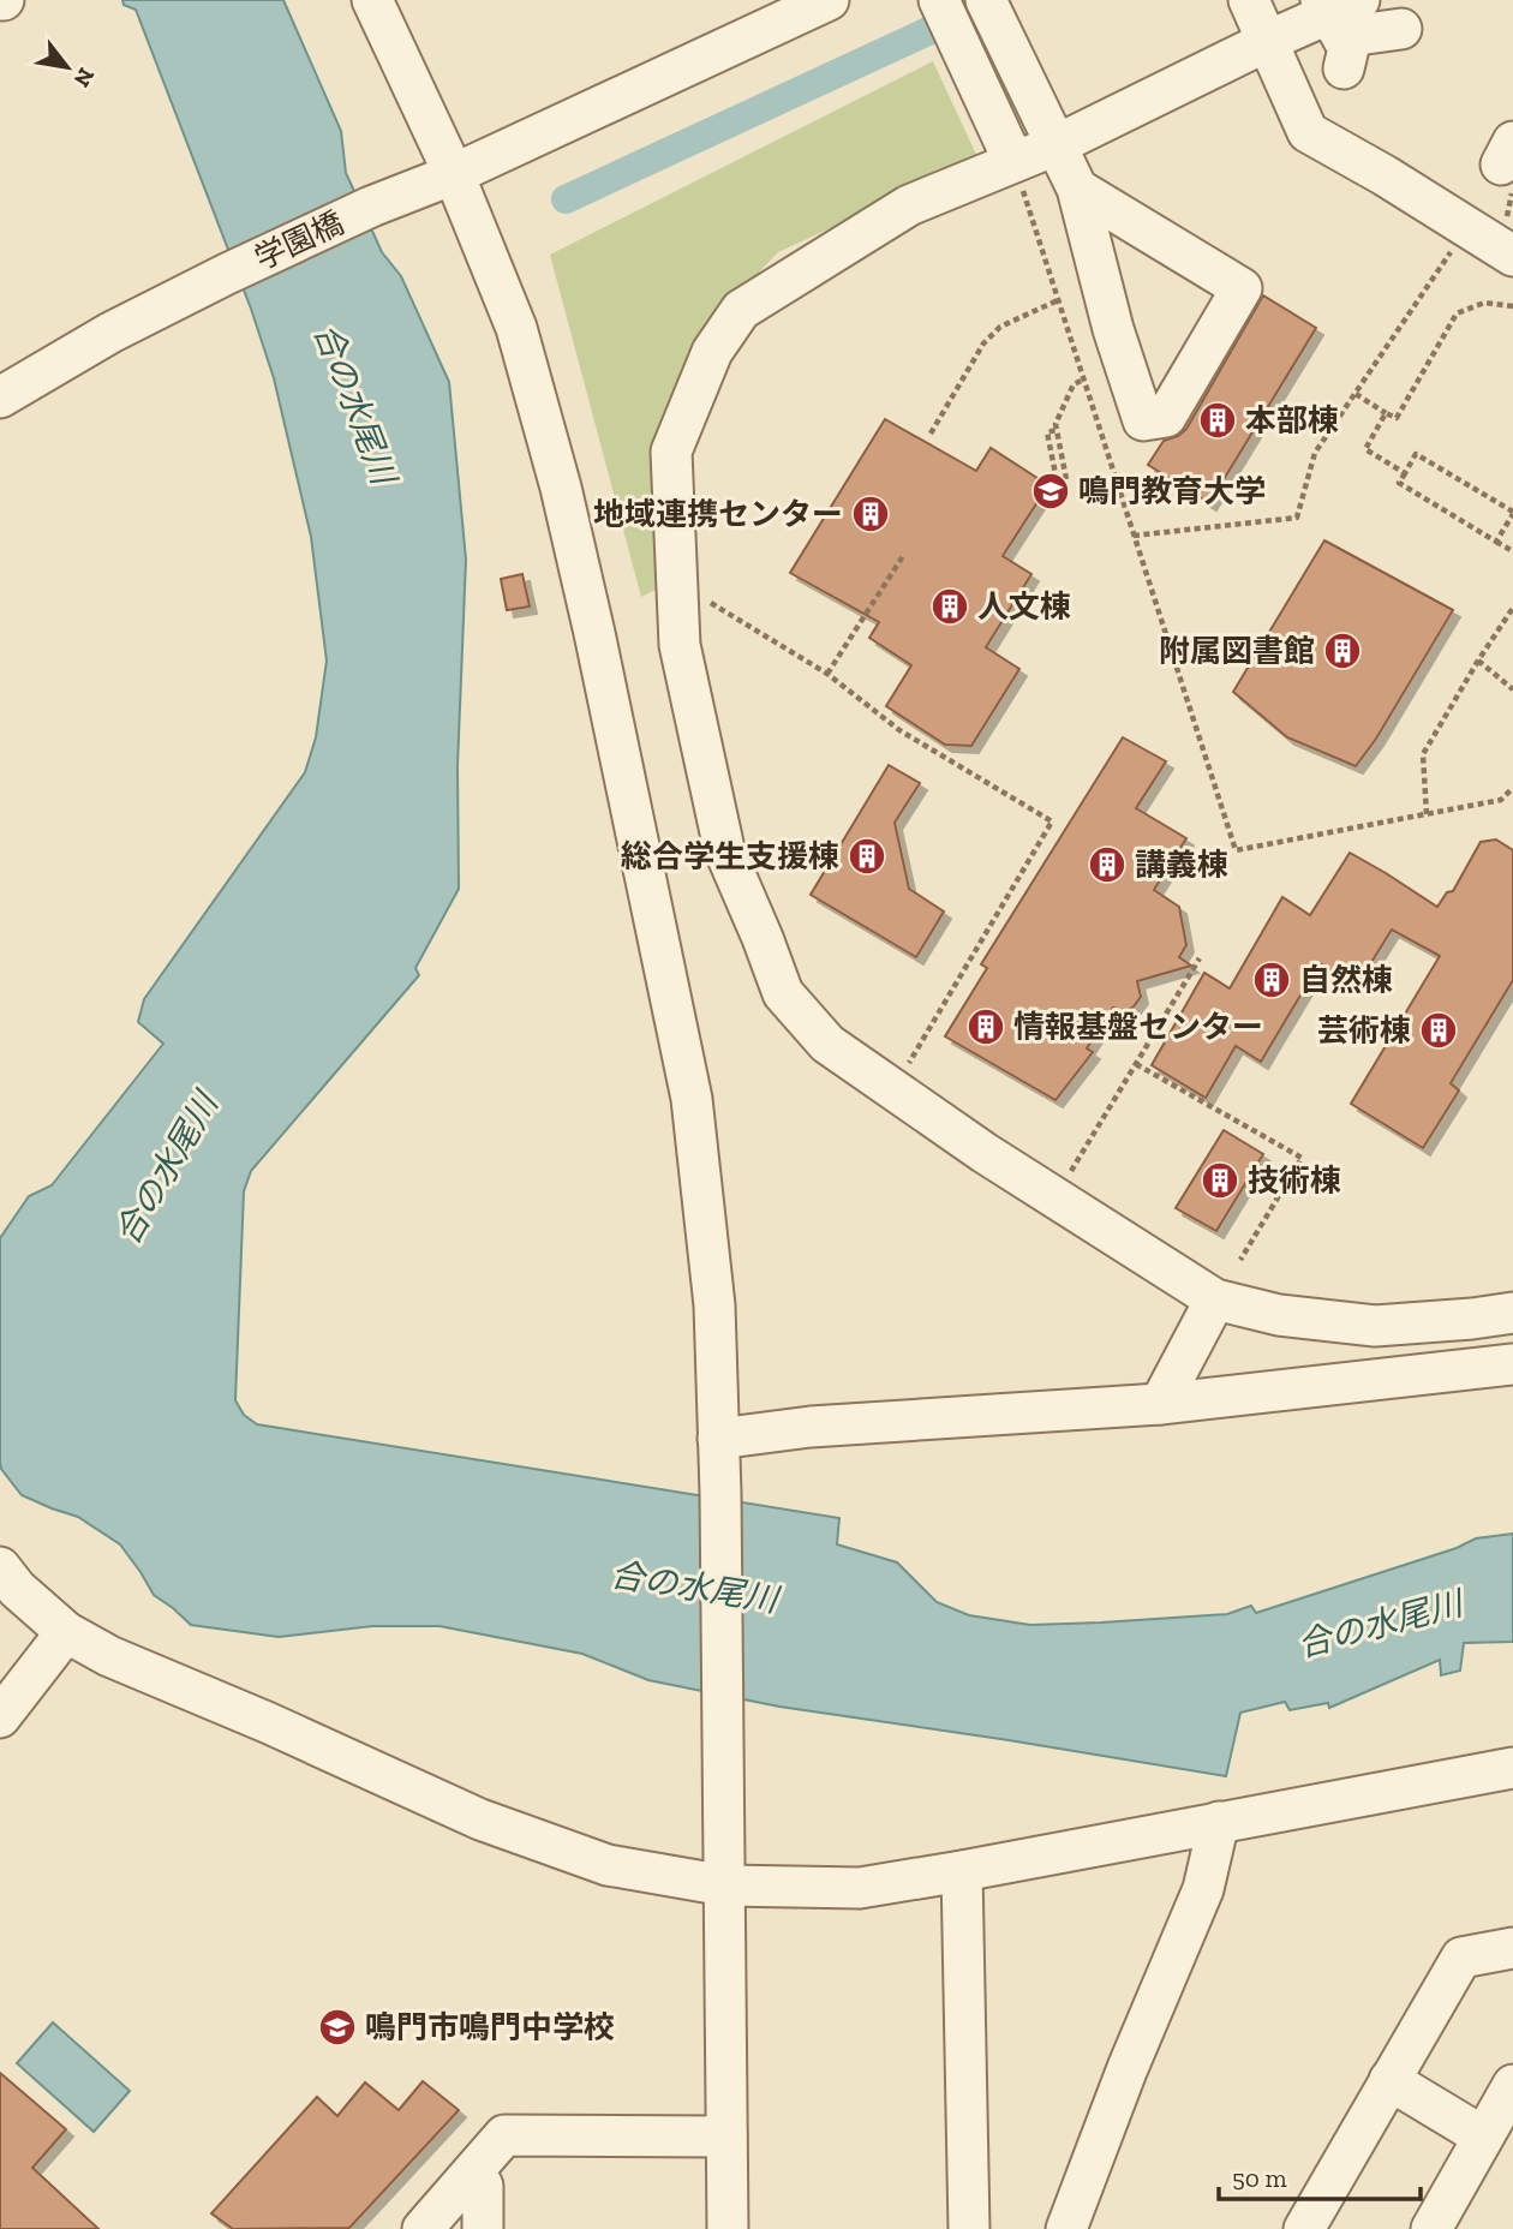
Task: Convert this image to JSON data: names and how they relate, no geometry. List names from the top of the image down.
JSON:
{
  "streets": {
    "street": ["学園橋"]
  },
  "water": ["合の水尾川"],
  "places": {
    "building": [
      "本部棟",
      "地域連携センター",
      "人文棟",
      "附属図書館",
      "総合学生支援棟",
      "講義棟",
      "自然棟",
      "情報基盤センター",
      "芸術棟",
      "技術棟"
    ],
    "school or university": ["鳴門教育大学", "鳴門市鳴門中学校"]
  },
  "scale_bar": "50 m",
  "north": "bottom right"
}
